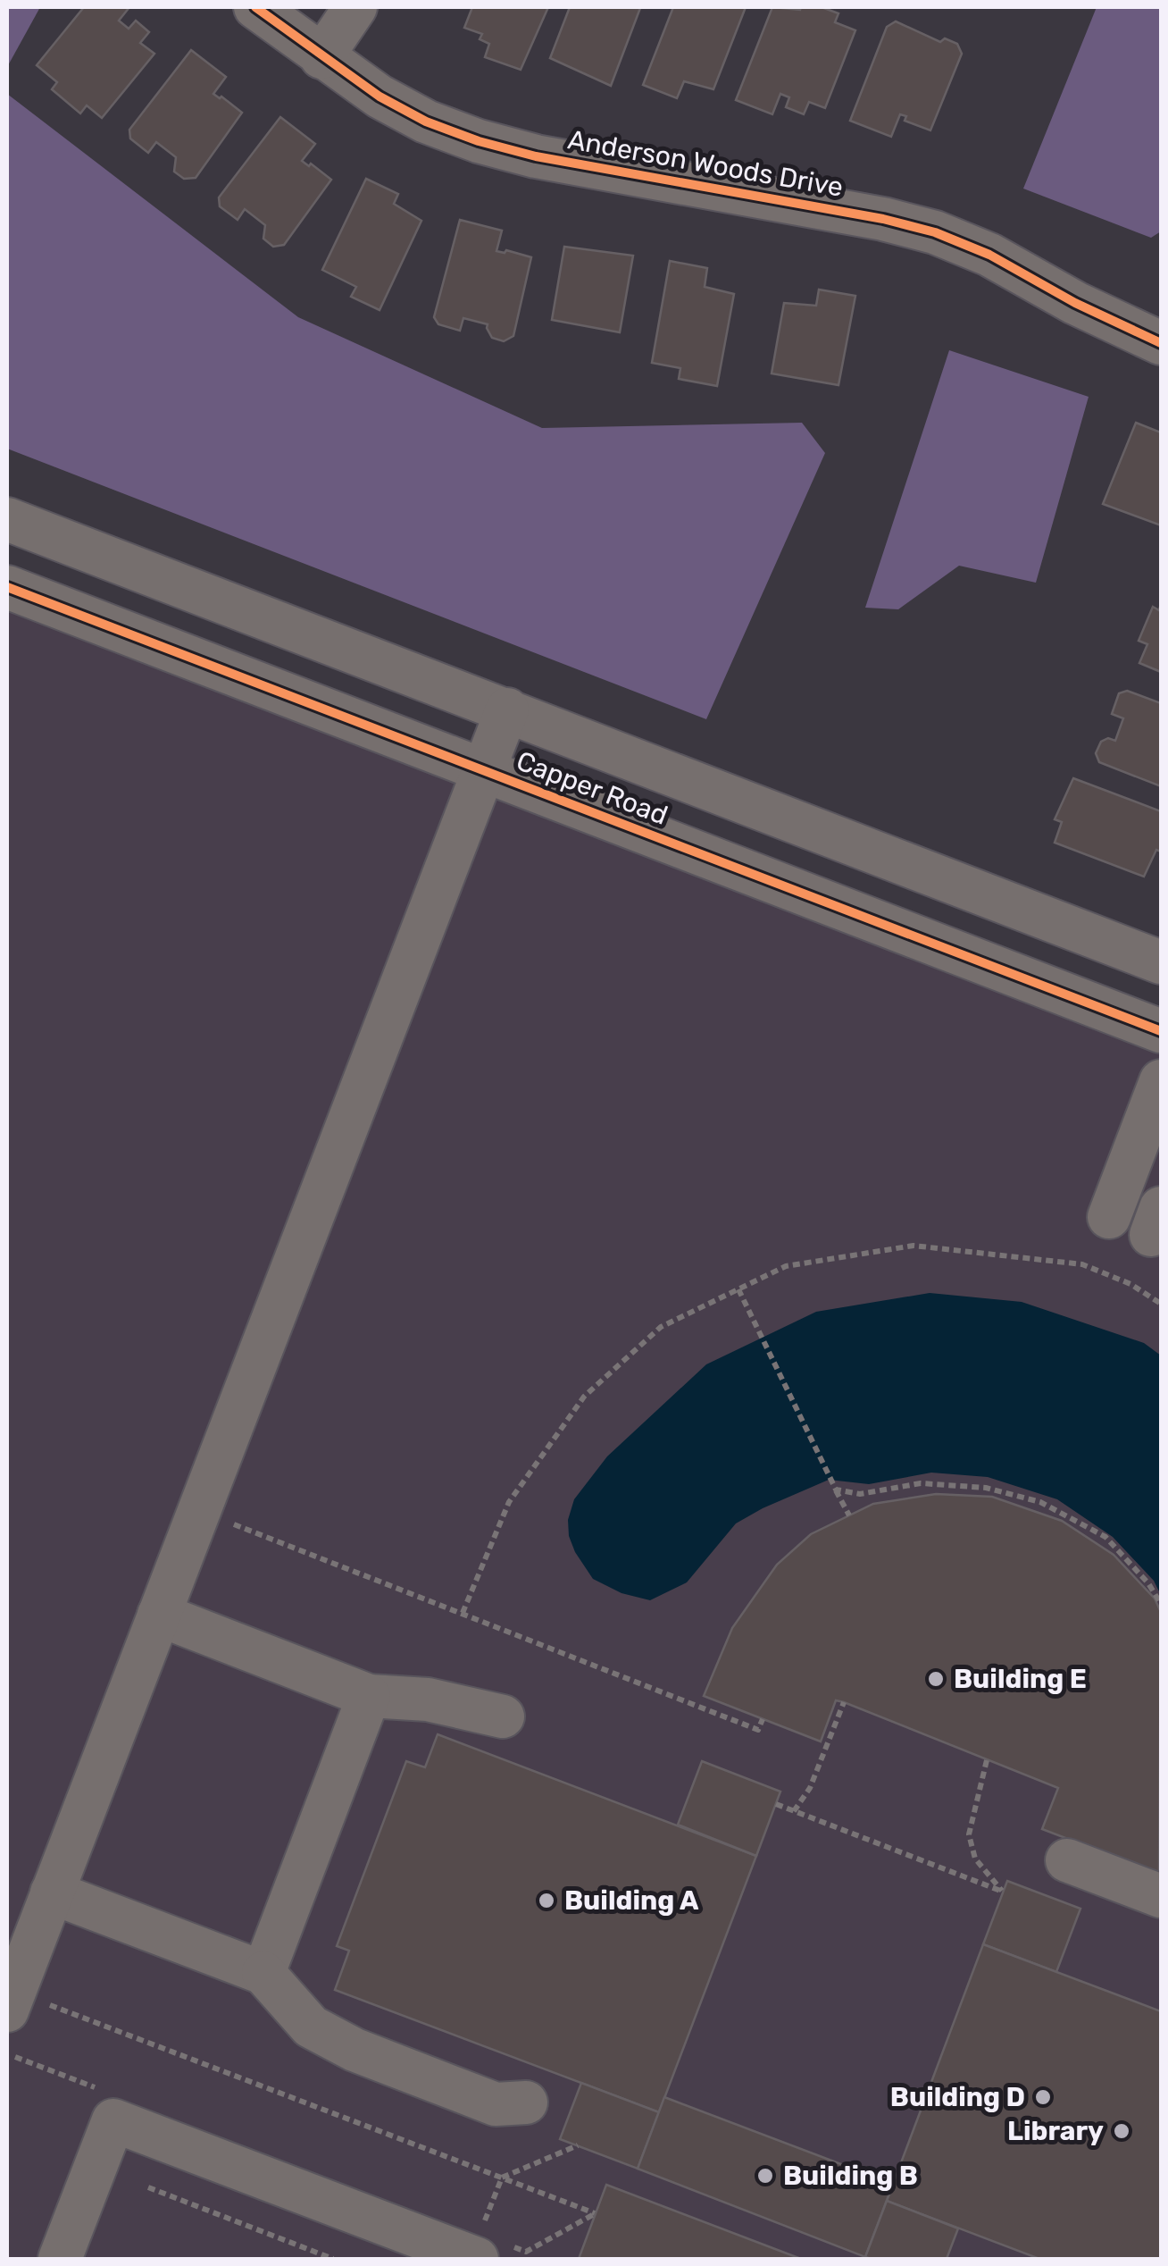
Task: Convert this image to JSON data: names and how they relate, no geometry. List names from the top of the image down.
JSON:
{
  "streets": {
    "street": ["Anderson Woods Drive", "Capper Road"]
  },
  "places": [
    "Building E",
    "Building A",
    "Building D",
    "Library",
    "Building B"
  ]
}
